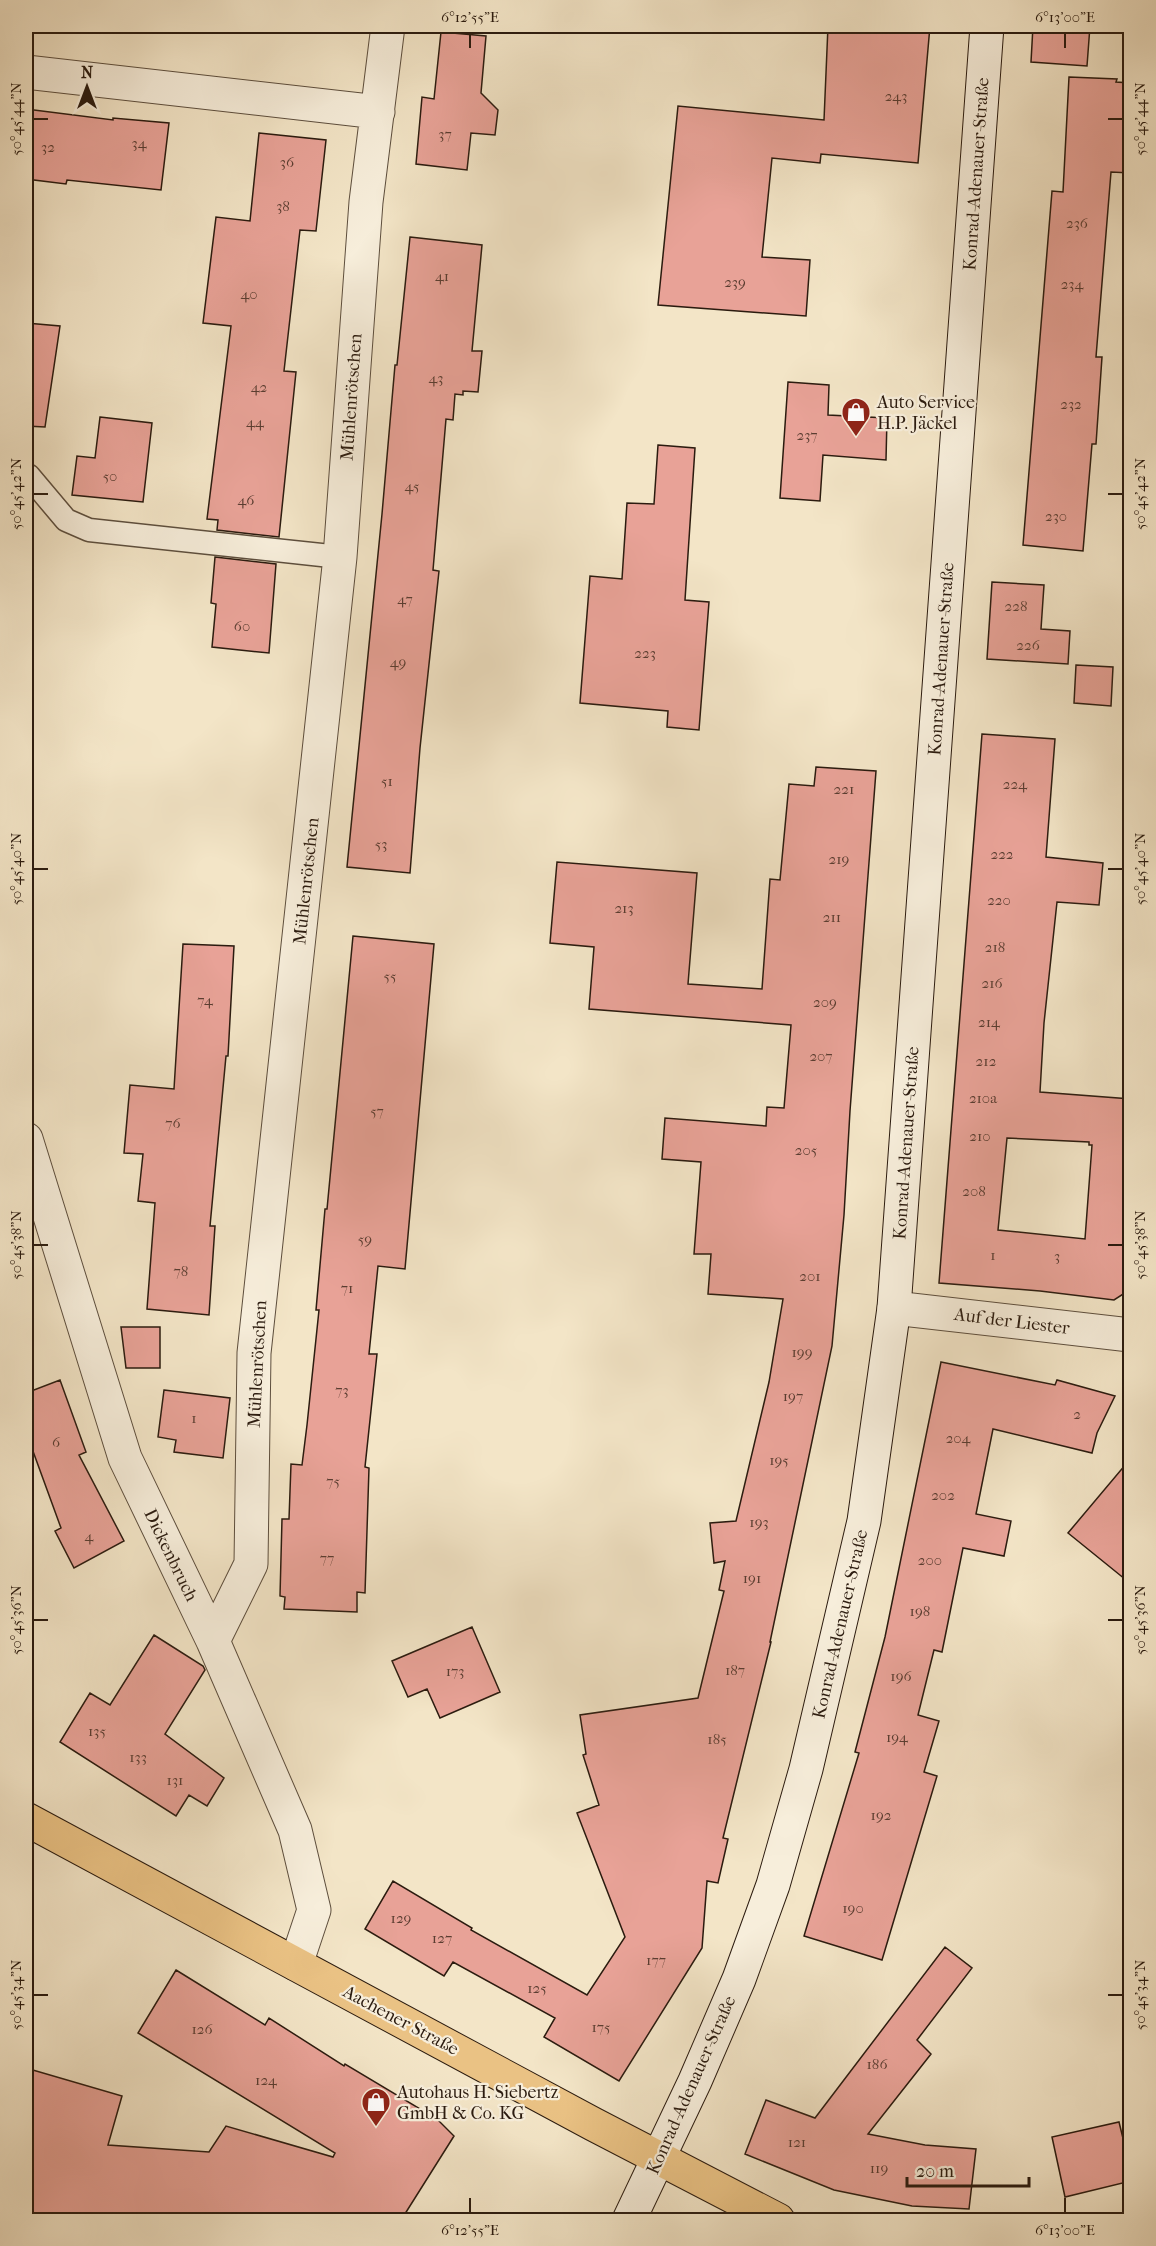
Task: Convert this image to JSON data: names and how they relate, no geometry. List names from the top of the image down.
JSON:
{
  "streets": {
    "main road": ["Aachener Straße"],
    "street": [
      "Konrad-Adenauer-Straße",
      "Mühlenrötschen",
      "Auf der Liester",
      "Dickenbruch"
    ]
  },
  "crossings": [
    ["Konrad-Adenauer-Straße", "Auf der Liester"],
    ["Konrad-Adenauer-Straße", "Aachener Straße"],
    ["Mühlenrötschen", "Dickenbruch"],
    ["Dickenbruch", "Aachener Straße"]
  ],
  "places": {
    "shop": ["Auto Service H.P. Jäckel", "Autohaus H. Siebertz GmbH & Co. KG"]
  },
  "house_numbers": [
    "243",
    "37",
    "34",
    "32",
    "36",
    "38",
    "236",
    "41",
    "239",
    "234",
    "40",
    "43",
    "42",
    "232",
    "44",
    "237",
    "50",
    "45",
    "46",
    "230",
    "47",
    "228",
    "60",
    "226",
    "223",
    "49",
    "51",
    "224",
    "221",
    "53",
    "222",
    "219",
    "220",
    "213",
    "211",
    "218",
    "55",
    "216",
    "74",
    "209",
    "214",
    "207",
    "212",
    "210a",
    "57",
    "76",
    "210",
    "205",
    "208",
    "59",
    "1",
    "3",
    "78",
    "201",
    "71",
    "199",
    "73",
    "197",
    "2",
    "1",
    "204",
    "6",
    "195",
    "75",
    "202",
    "193",
    "4",
    "77",
    "200",
    "191",
    "198",
    "187",
    "173",
    "196",
    "135",
    "194",
    "185",
    "133",
    "131",
    "192",
    "190",
    "129",
    "127",
    "177",
    "125",
    "175",
    "126",
    "186",
    "124",
    "121",
    "119"
  ],
  "scale_bar": "20 m",
  "north": "top",
  "coordinates": [
    "6°12'55\"E",
    "6°13'00\"E",
    "50°45'44\"N",
    "50°45'42\"N",
    "50°45'40\"N",
    "50°45'38\"N",
    "50°45'36\"N",
    "50°45'34\"N"
  ]
}
